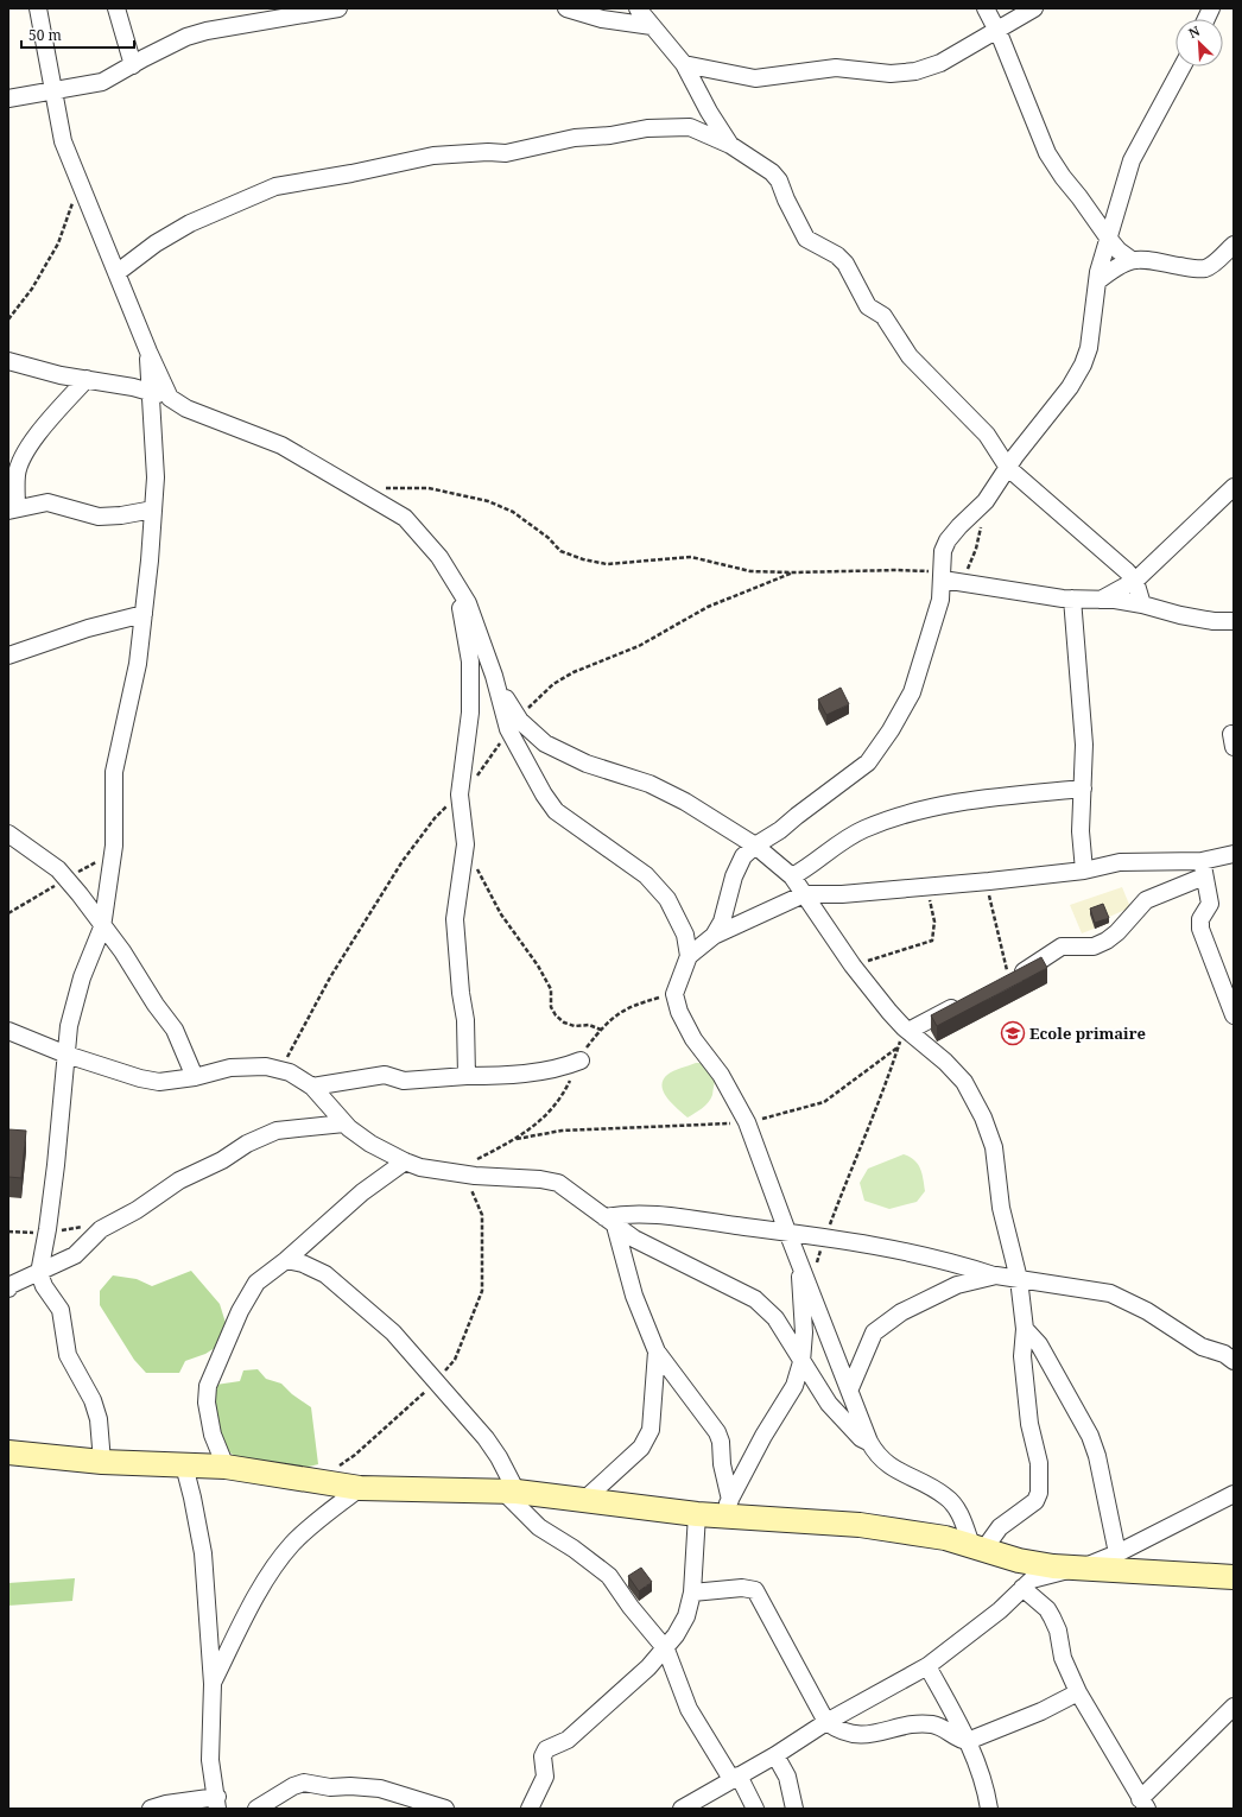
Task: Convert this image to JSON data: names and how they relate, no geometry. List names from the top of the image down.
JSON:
{
  "places": {
    "school or university": ["Ecole primaire"]
  },
  "scale_bar": "50 m",
  "north": "top left"
}
